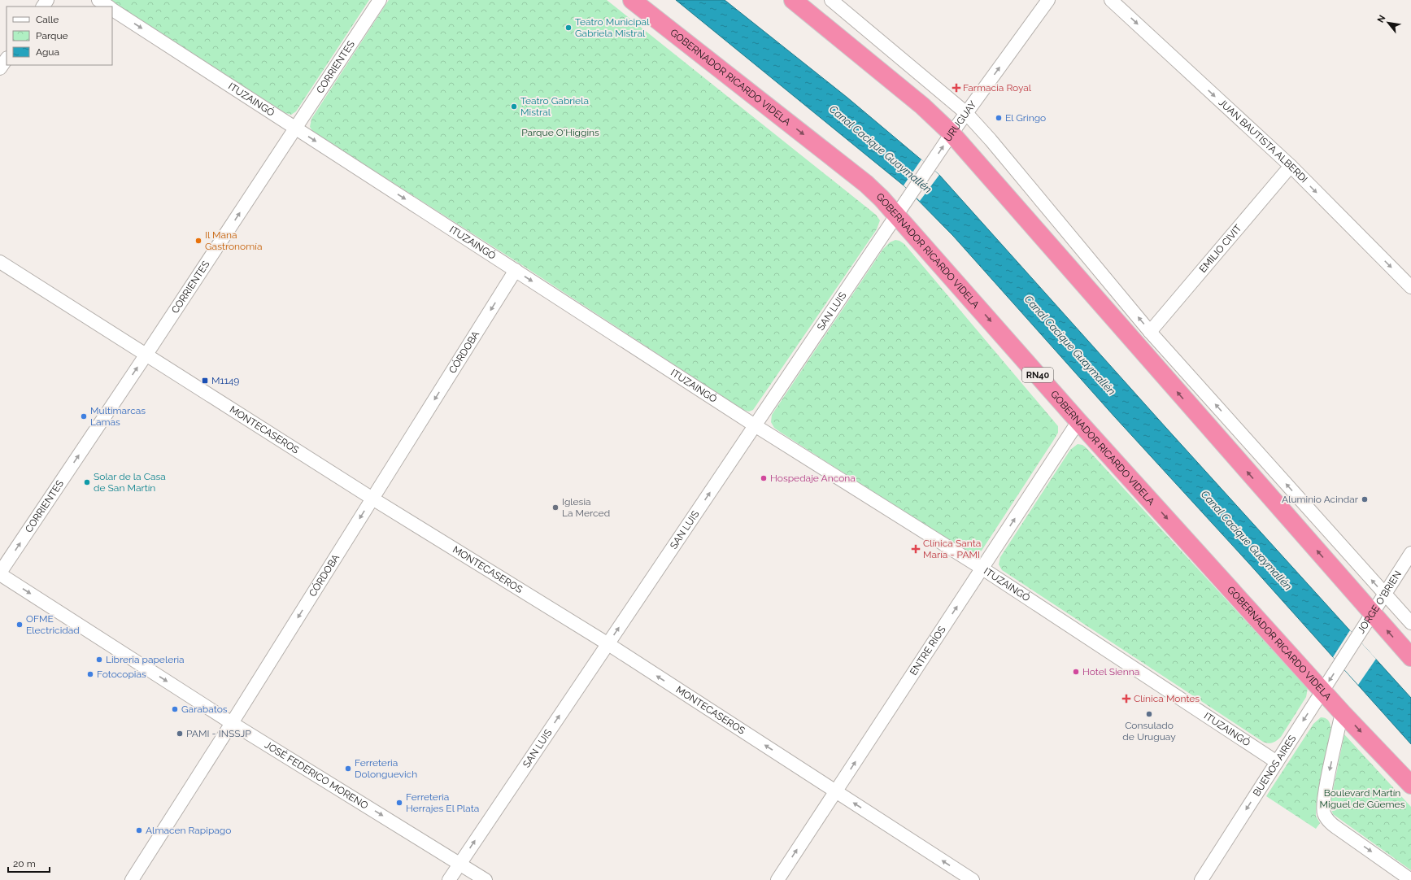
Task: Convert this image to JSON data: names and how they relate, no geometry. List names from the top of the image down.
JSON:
{
  "streets": {
    "highway": ["GOBERNADOR RICARDO VIDELA", "RN40"],
    "street": [
      "CORRIENTES",
      "ITUZAINGÓ",
      "URUGUAY",
      "JUAN BAUTISTA ALBERDI",
      "EMILIO CIVIT",
      "SAN LUIS",
      "CÓRDOBA",
      "MONTECASEROS",
      "JORGE O'BRIEN",
      "ENTRE RÍOS",
      "BUENOS AIRES",
      "JOSÉ FEDERICO MORENO"
    ]
  },
  "crossings": [
    ["CORRIENTES", "ITUZAINGÓ"],
    ["CORRIENTES", "MONTECASEROS"],
    ["CORRIENTES", "JOSÉ FEDERICO MORENO"],
    ["GOBERNADOR RICARDO VIDELA", "SAN LUIS"],
    ["GOBERNADOR RICARDO VIDELA", "ENTRE RÍOS"],
    ["GOBERNADOR RICARDO VIDELA", "BUENOS AIRES"],
    ["ITUZAINGÓ", "SAN LUIS"],
    ["ITUZAINGÓ", "CÓRDOBA"],
    ["ITUZAINGÓ", "ENTRE RÍOS"],
    ["ITUZAINGÓ", "BUENOS AIRES"],
    ["URUGUAY", "SAN LUIS"],
    ["JUAN BAUTISTA ALBERDI", "EMILIO CIVIT"],
    ["SAN LUIS", "MONTECASEROS"],
    ["SAN LUIS", "JOSÉ FEDERICO MORENO"],
    ["CÓRDOBA", "MONTECASEROS"],
    ["CÓRDOBA", "JOSÉ FEDERICO MORENO"],
    ["MONTECASEROS", "ENTRE RÍOS"],
    ["JORGE O'BRIEN", "BUENOS AIRES"]
  ],
  "one_way": [
    "CORRIENTES",
    "ITUZAINGÓ",
    "URUGUAY",
    "JUAN BAUTISTA ALBERDI",
    "SAN LUIS",
    "CÓRDOBA",
    "MONTECASEROS",
    "ENTRE RÍOS",
    "BUENOS AIRES",
    "JOSÉ FEDERICO MORENO"
  ],
  "water": ["Canal Cacique Guaymallén"],
  "parks": ["Parque O'Higgins", "Boulevard Martín Miguel de Güemes"],
  "places": {
    "other": [
      "Teatro Municipal Gabriela Mistral",
      "Teatro Gabriela Mistral",
      "El Gringo",
      "Il Mana Gastronomía",
      "Multimarcas Lamas",
      "Hospedaje Ancona",
      "Solar de la Casa de San Martín",
      "Aluminio Acindar",
      "Iglesia La Merced",
      "OFME Electricidad",
      "Libreria papeleria",
      "Hotel Sienna",
      "Fotocopias",
      "Garabatos",
      "Consulado de Uruguay",
      "PAMI - INSSJP",
      "Ferreteria Dolonguevich",
      "Ferreteria Herrajes El Plata",
      "Almacen Rapipago"
    ],
    "health": ["Farmacia Royal", "Clínica Santa María - PAMI", "Clínica Montes"],
    "transit": ["M1149"]
  },
  "legend": ["Calle", "Parque", "Agua"],
  "scale_bar": "20 m",
  "north": "top left"
}
